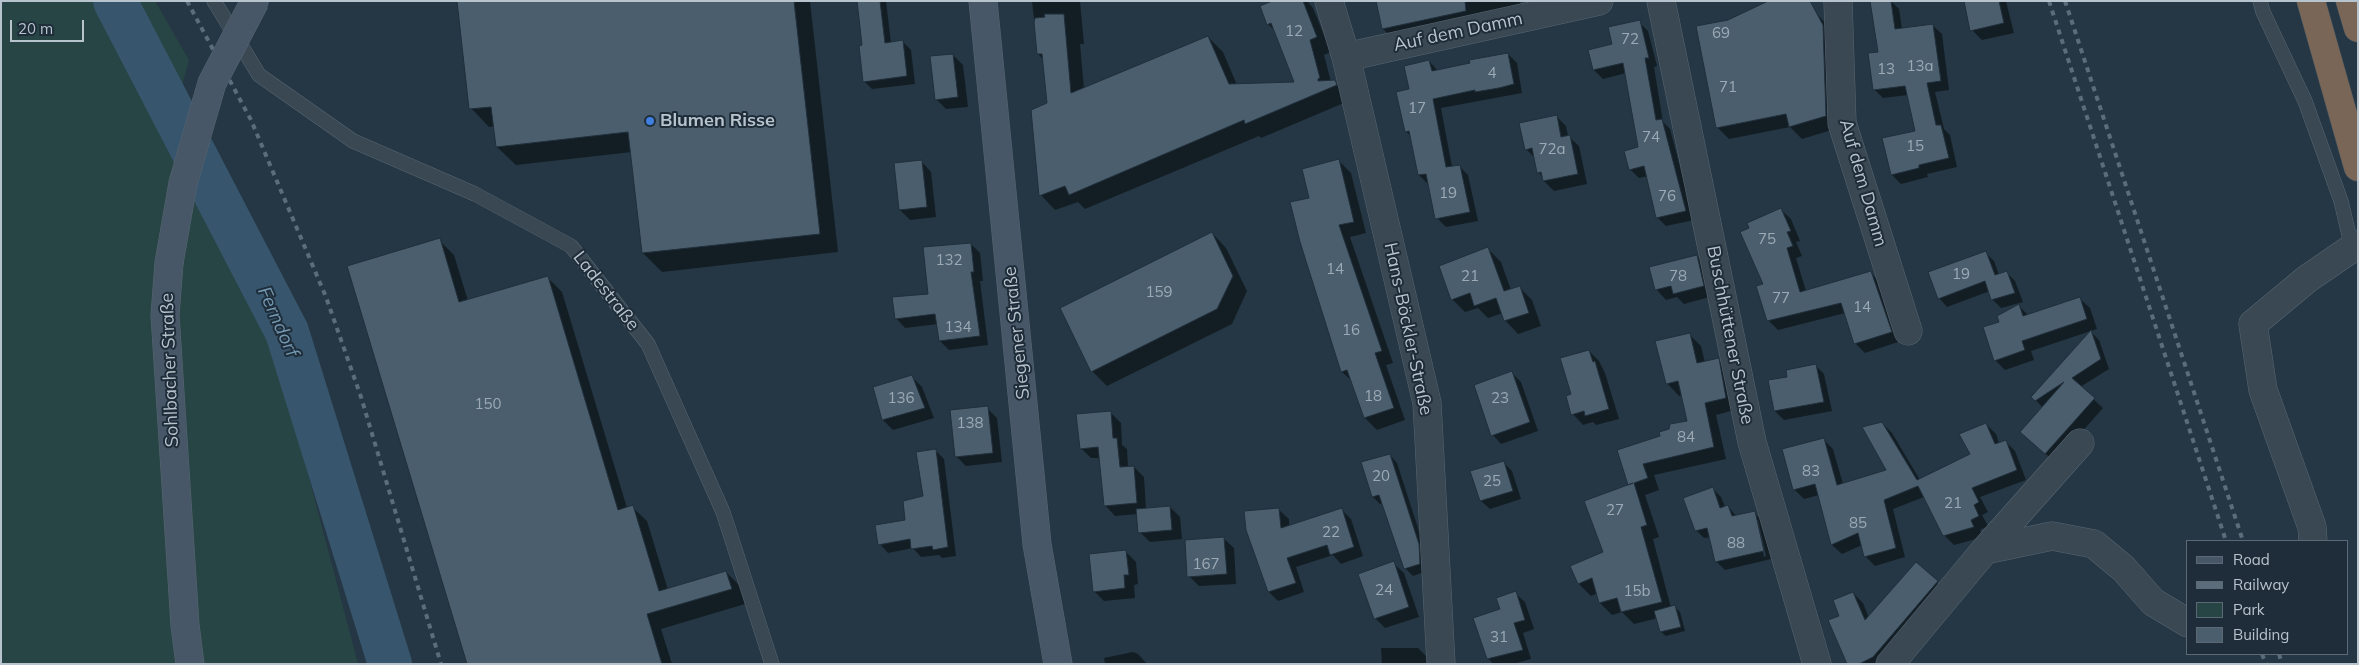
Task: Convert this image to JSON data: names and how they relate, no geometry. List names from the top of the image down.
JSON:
{
  "streets": {
    "street": [
      "Auf dem Damm",
      "Hans-Böckler-Straße",
      "Siegener Straße",
      "Buschhüttener Straße",
      "Sohlbacher Straße"
    ],
    "lane": ["Ladestraße"]
  },
  "crossings": [
    ["Auf dem Damm", "Hans-Böckler-Straße"]
  ],
  "water": ["Ferndorf"],
  "places": ["Blumen Risse"],
  "house_numbers": [
    "12",
    "69",
    "72",
    "13a",
    "13",
    "4",
    "71",
    "17",
    "74",
    "15",
    "72a",
    "19",
    "76",
    "75",
    "132",
    "14",
    "19",
    "21",
    "78",
    "159",
    "77",
    "14",
    "134",
    "16",
    "18",
    "136",
    "23",
    "150",
    "138",
    "84",
    "83",
    "20",
    "25",
    "21",
    "27",
    "85",
    "22",
    "88",
    "167",
    "24",
    "15b",
    "31"
  ],
  "legend": [
    "Road",
    "Railway",
    "Park",
    "Building"
  ],
  "scale_bar": "20 m"
}
